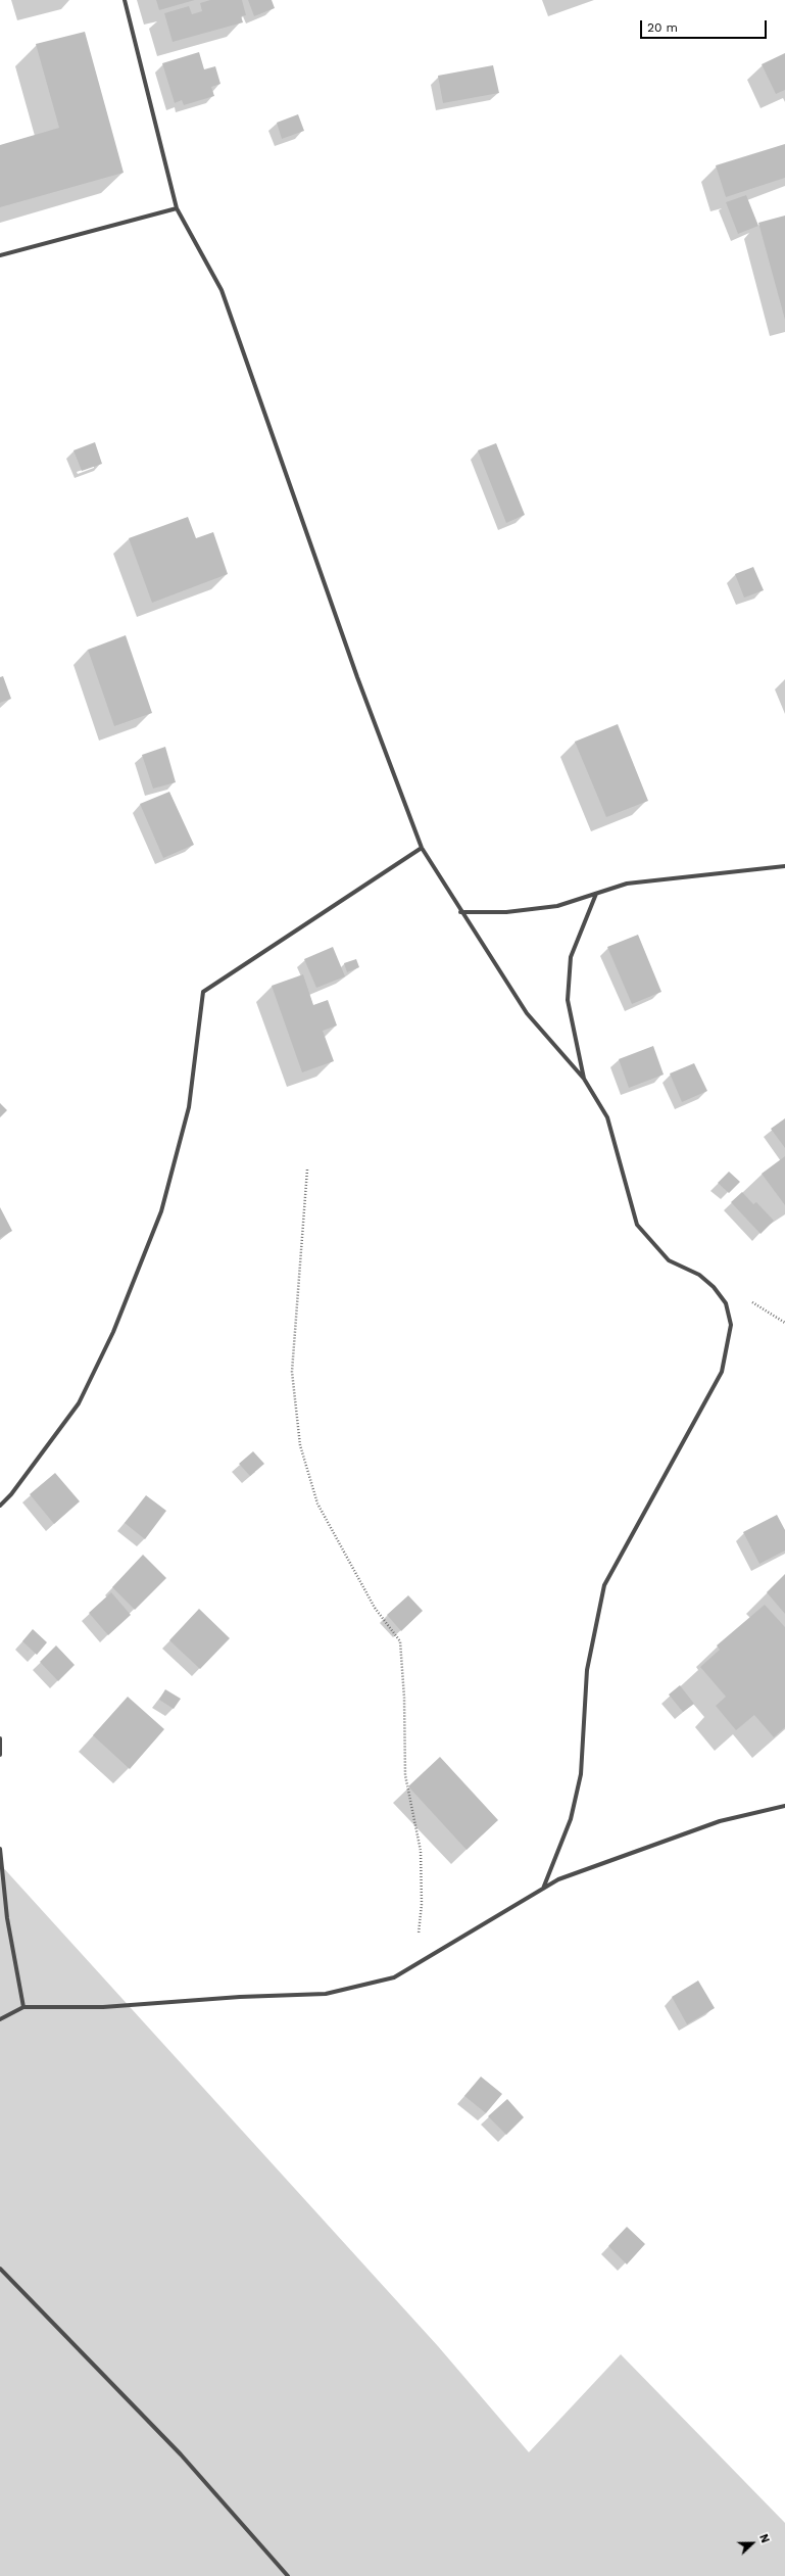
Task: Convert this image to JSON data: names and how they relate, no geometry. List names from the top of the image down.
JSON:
{
  "scale_bar": "20 m",
  "north": "right"
}
